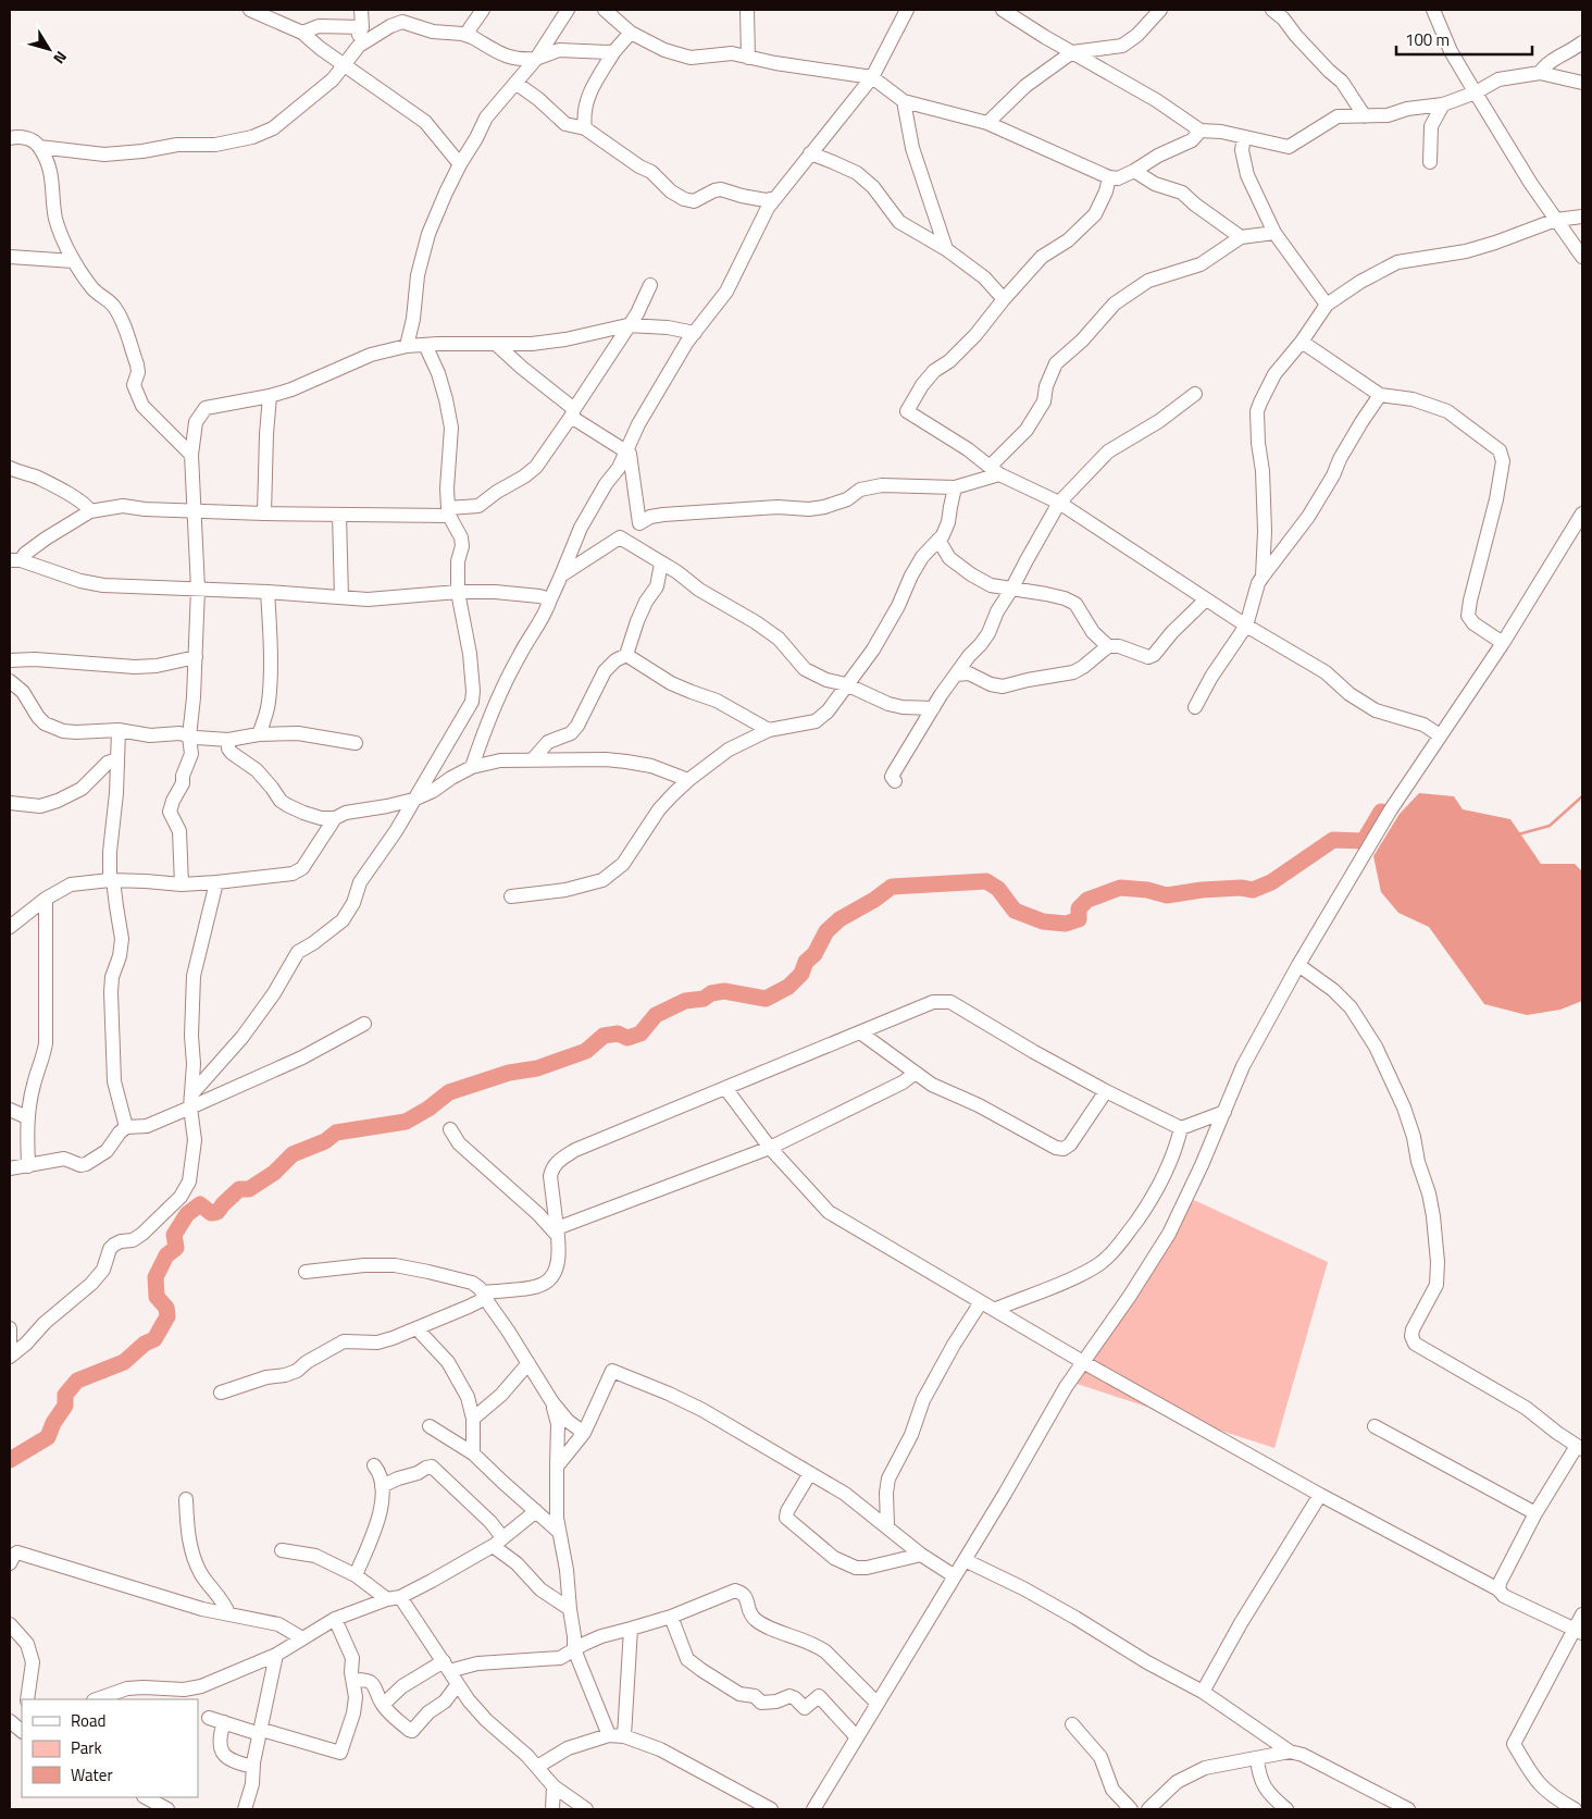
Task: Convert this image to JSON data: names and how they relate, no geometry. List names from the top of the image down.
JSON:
{
  "legend": ["Road", "Park", "Water"],
  "scale_bar": "100 m",
  "north": "bottom right"
}
